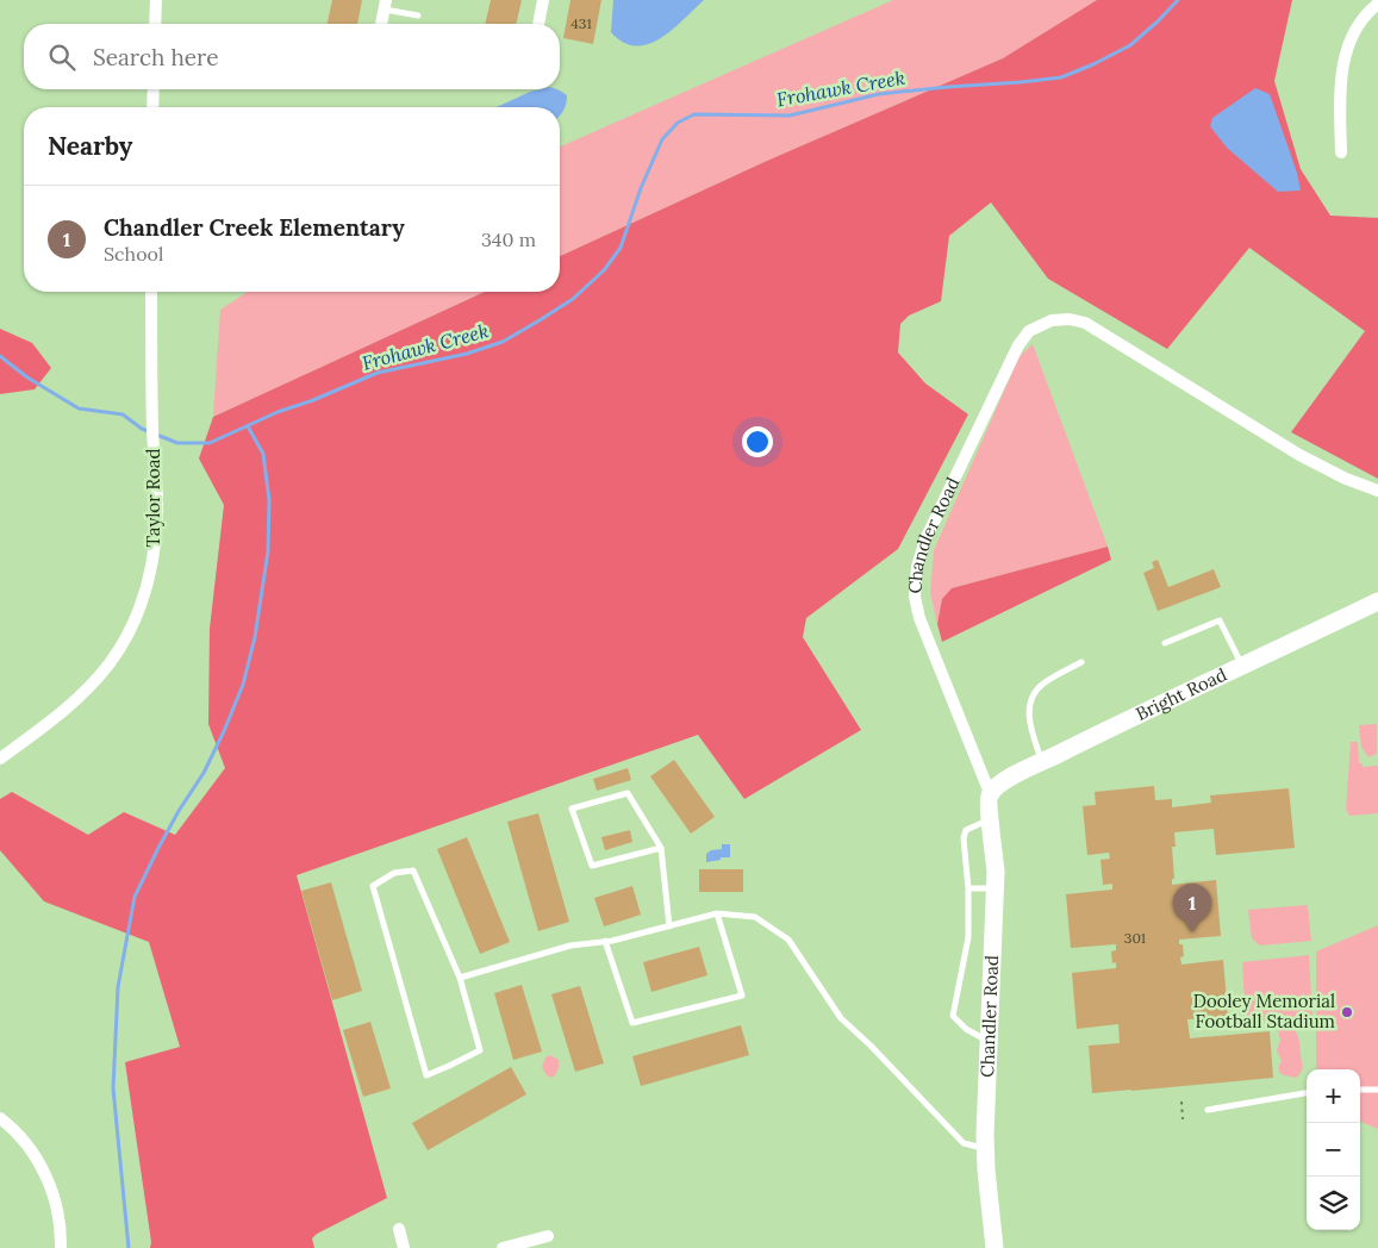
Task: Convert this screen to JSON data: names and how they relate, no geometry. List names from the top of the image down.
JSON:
{
  "streets": {
    "street": ["Taylor Road", "Chandler Road", "Bright Road"]
  },
  "crossings": [
    ["Chandler Road", "Bright Road"]
  ],
  "water": ["Frohawk Creek"],
  "places": ["Dooley Memorial Football Stadium"],
  "house_numbers": ["431", "301"],
  "page": {
    "search": "Search here",
    "heading": "Nearby",
    "list": [
      {
        "mark": "1",
        "name": "Chandler Creek Elementary",
        "note": "School",
        "value": "340 m"
      }
    ],
    "pins": "1",
    "map_buttons": ["+", "−"]
  }
}
